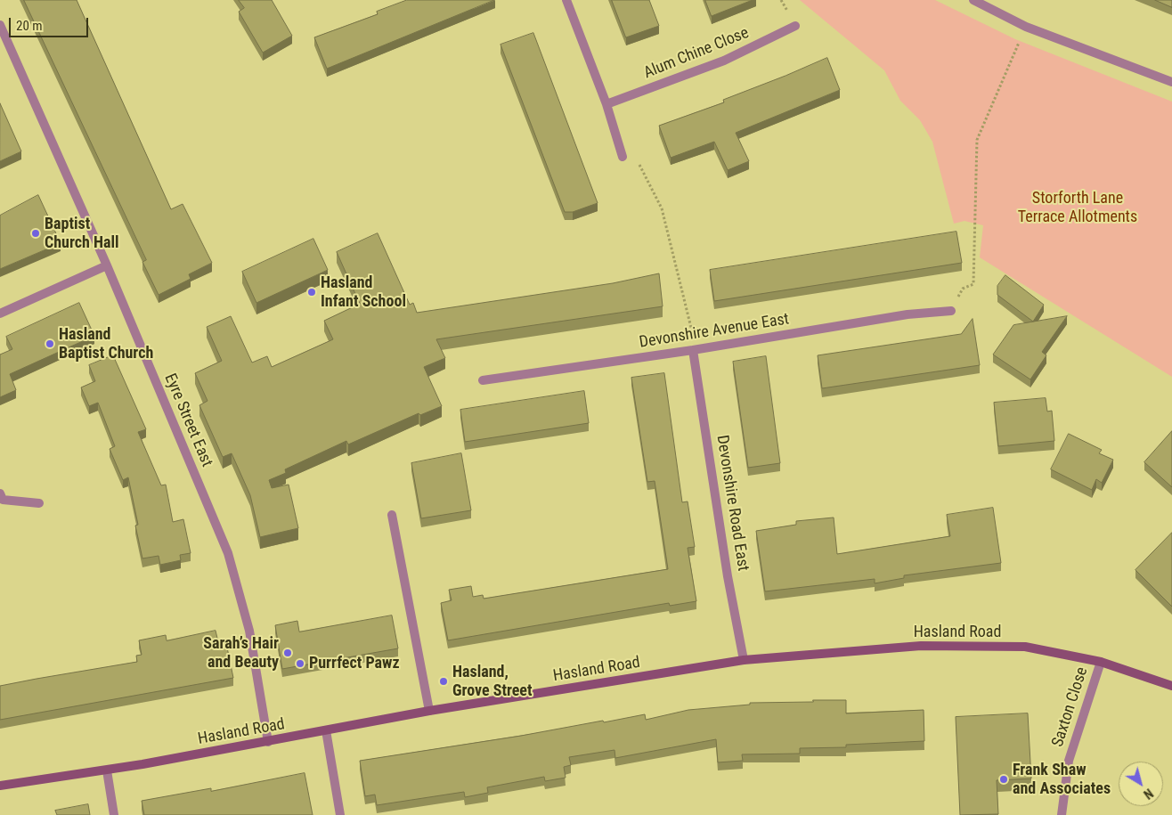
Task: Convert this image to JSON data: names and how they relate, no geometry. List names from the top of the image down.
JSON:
{
  "streets": {
    "main road": ["Hasland Road"],
    "street": [
      "Alum Chine Close",
      "Devonshire Avenue East",
      "Eyre Street East",
      "Devonshire Road East",
      "Saxton Close"
    ]
  },
  "crossings": [
    ["Devonshire Avenue East", "Devonshire Road East"],
    ["Eyre Street East", "Hasland Road"],
    ["Devonshire Road East", "Hasland Road"],
    ["Hasland Road", "Saxton Close"]
  ],
  "parks": ["Storforth Lane Terrace Allotments"],
  "places": [
    "Baptist Church Hall",
    "Hasland Infant School",
    "Hasland Baptist Church",
    "Sarah’s Hair and Beauty",
    "Purrfect Pawz",
    "Hasland, Grove Street",
    "Frank Shaw and Associates"
  ],
  "scale_bar": "20 m",
  "north": "bottom right"
}
